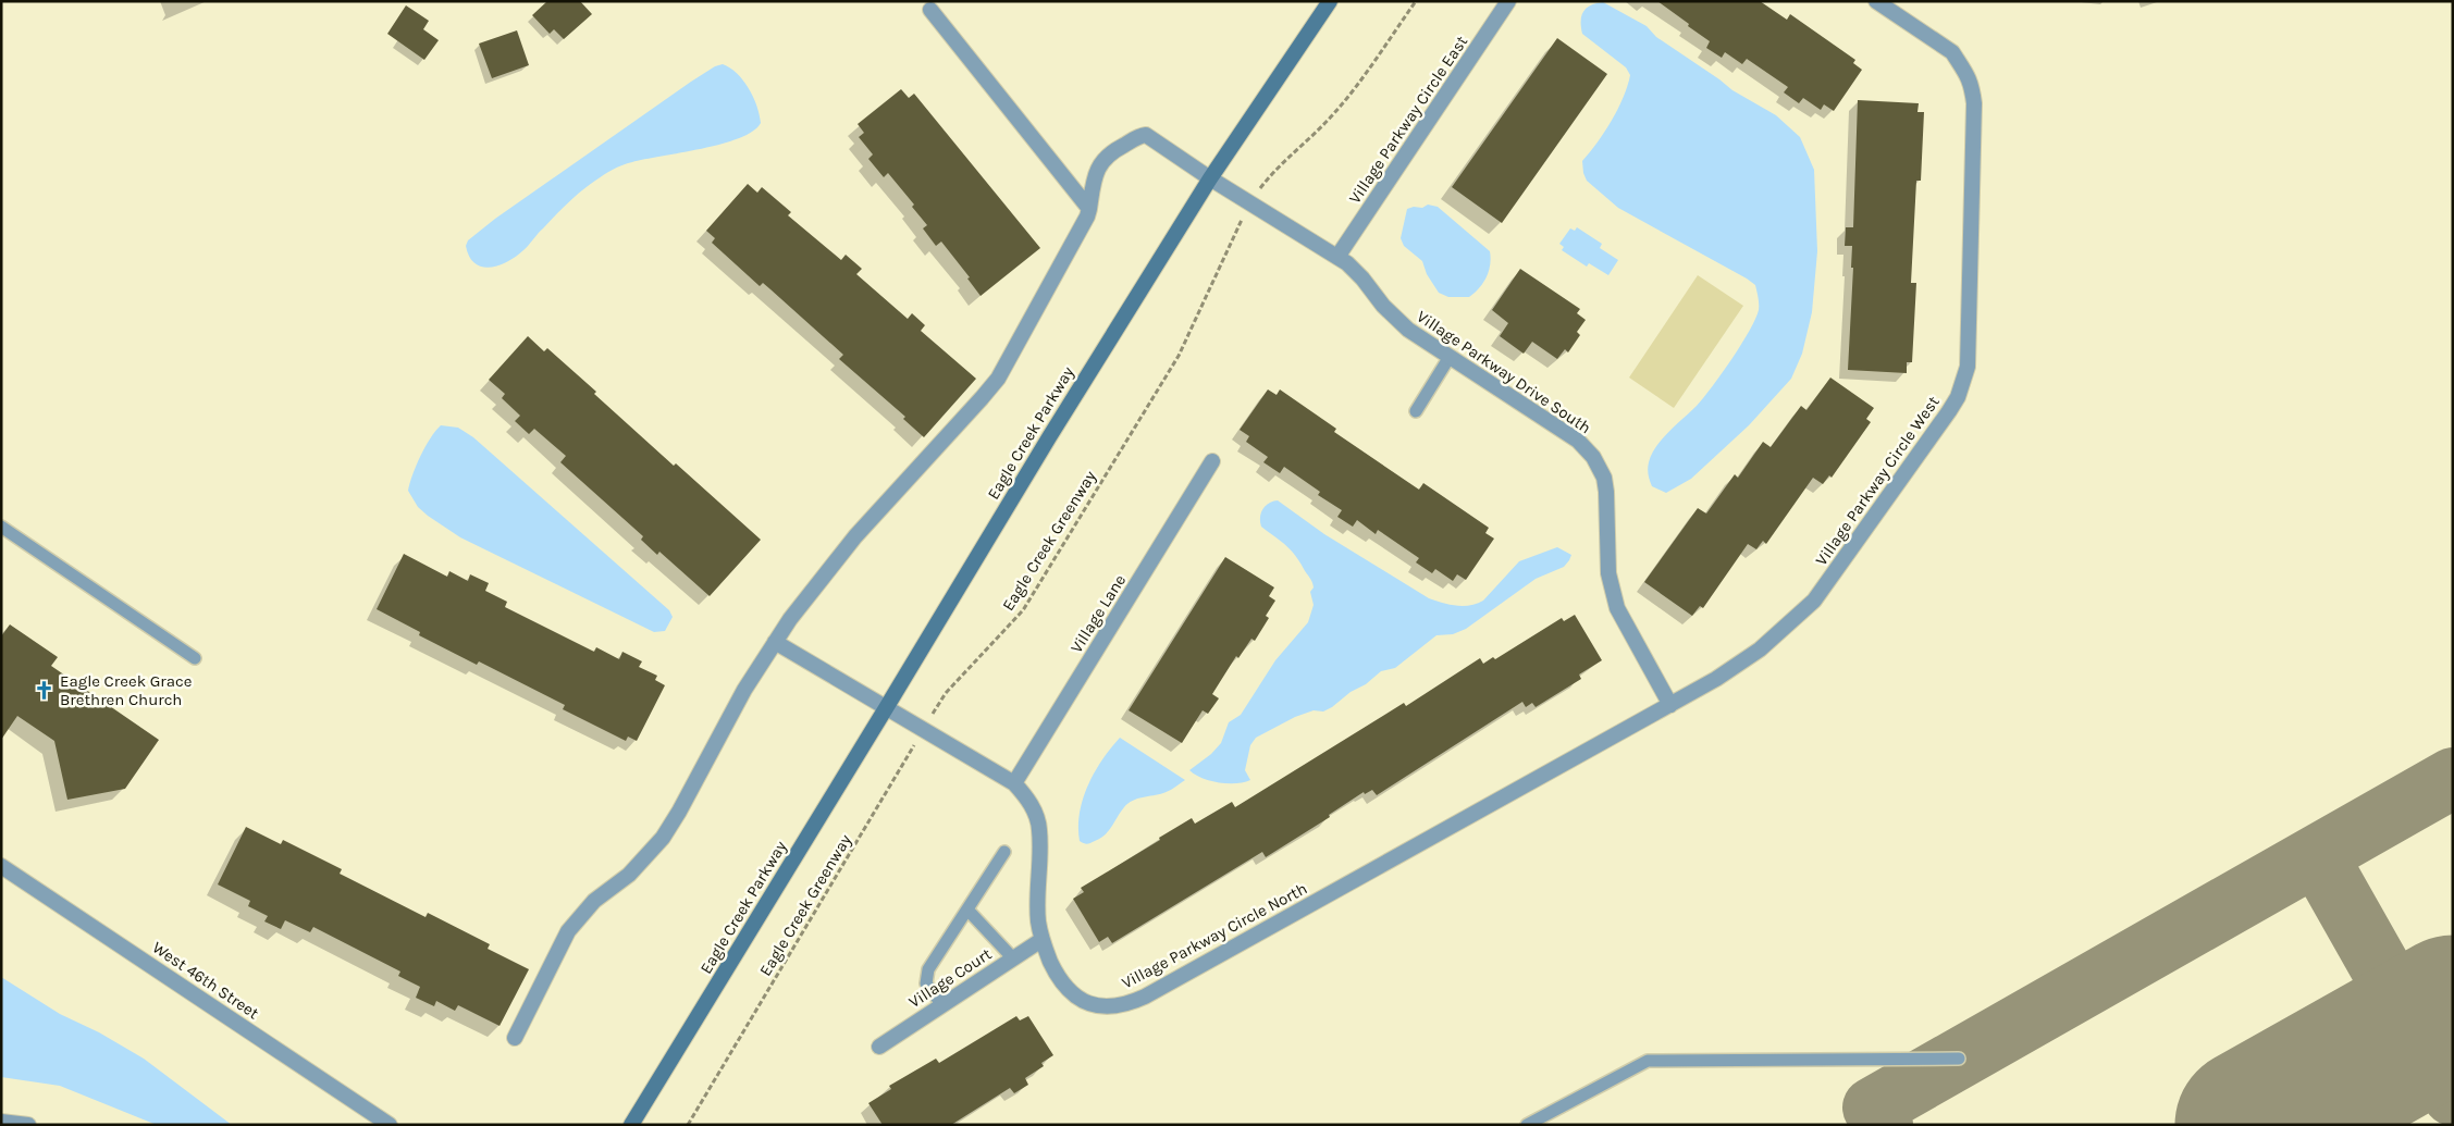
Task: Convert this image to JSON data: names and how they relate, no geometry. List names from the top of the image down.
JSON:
{
  "streets": {
    "main road": ["Eagle Creek Parkway"],
    "street": [
      "Village Parkway Circle East",
      "Village Parkway Drive South",
      "Village Parkway Circle West",
      "Village Lane",
      "Village Parkway Circle North",
      "Village Court",
      "West 46th Street"
    ],
    "path": ["Eagle Creek Greenway"]
  },
  "crossings": [
    ["Village Parkway Circle East", "Village Parkway Drive South"],
    ["Village Parkway Drive South", "Eagle Creek Parkway"],
    ["Village Parkway Drive South", "Village Parkway Circle West"],
    ["Village Parkway Drive South", "Eagle Creek Greenway"],
    ["Village Parkway Drive South", "Village Parkway Circle North"],
    ["Eagle Creek Parkway", "Village Parkway Circle North"],
    ["Village Parkway Circle West", "Village Parkway Circle North"],
    ["Eagle Creek Greenway", "Village Parkway Circle North"],
    ["Village Lane", "Village Parkway Circle North"],
    ["Village Parkway Circle North", "Village Court"]
  ],
  "places": {
    "church": ["Eagle Creek Grace Brethren Church"]
  }
}
